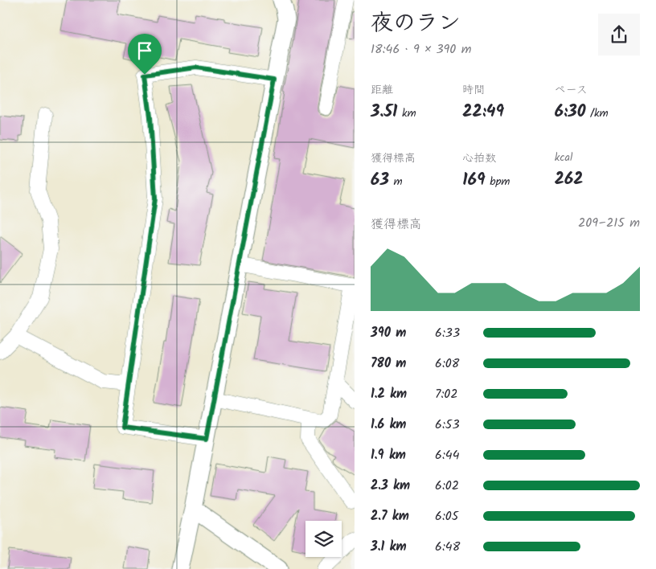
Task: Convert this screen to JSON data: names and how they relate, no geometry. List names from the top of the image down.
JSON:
{
  "page": {
    "heading": ["夜のラン", "18:46 · 9 × 390 m"],
    "stats": [
      ["距離", "3.51 km"],
      ["時間", "22:49"],
      ["ペース", "6:30 /km"],
      ["獲得標高", "63 m"],
      ["心拍数", "169 bpm"],
      ["kcal", "262"]
    ],
    "chart": ["獲得標高", "209–215 m"],
    "list": [
      {
        "name": "390 m",
        "note": "6:33"
      },
      {
        "name": "780 m",
        "note": "6:08"
      },
      {
        "name": "1.2 km",
        "note": "7:02"
      },
      {
        "name": "1.6 km",
        "note": "6:53"
      },
      {
        "name": "1.9 km",
        "note": "6:44"
      },
      {
        "name": "2.3 km",
        "note": "6:02"
      },
      {
        "name": "2.7 km",
        "note": "6:05"
      },
      {
        "name": "3.1 km",
        "note": "6:48"
      }
    ]
  }
}
